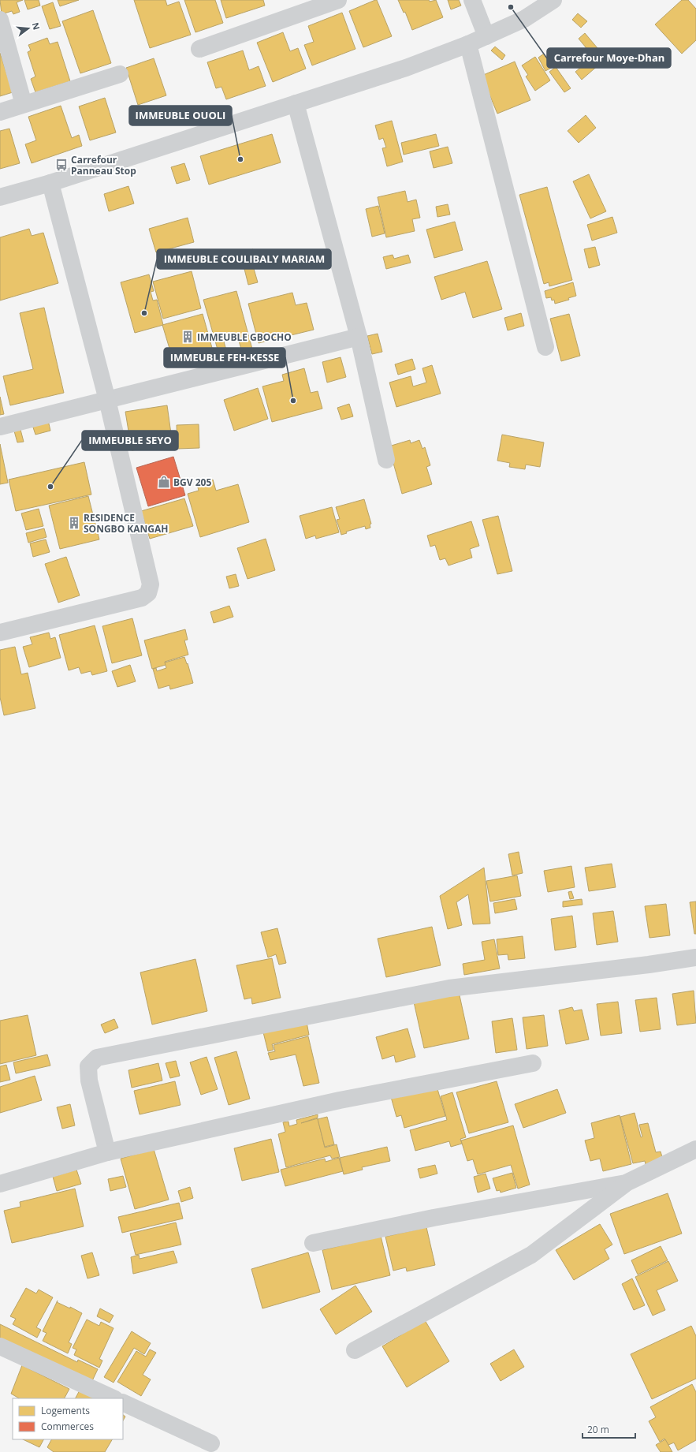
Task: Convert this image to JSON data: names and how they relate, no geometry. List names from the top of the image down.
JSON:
{
  "places": {
    "other": [
      "Carrefour Moye-Dhan",
      "IMMEUBLE OUOLI",
      "IMMEUBLE COULIBALY MARIAM",
      "IMMEUBLE FEH-KESSE",
      "IMMEUBLE SEYO"
    ],
    "bus stop": ["Carrefour Panneau Stop"],
    "building": ["IMMEUBLE GBOCHO", "RESIDENCE SONGBO KANGAH"],
    "shop": ["BGV 205"]
  },
  "legend": ["Logements", "Commerces"],
  "scale_bar": "20 m",
  "north": "right"
}
